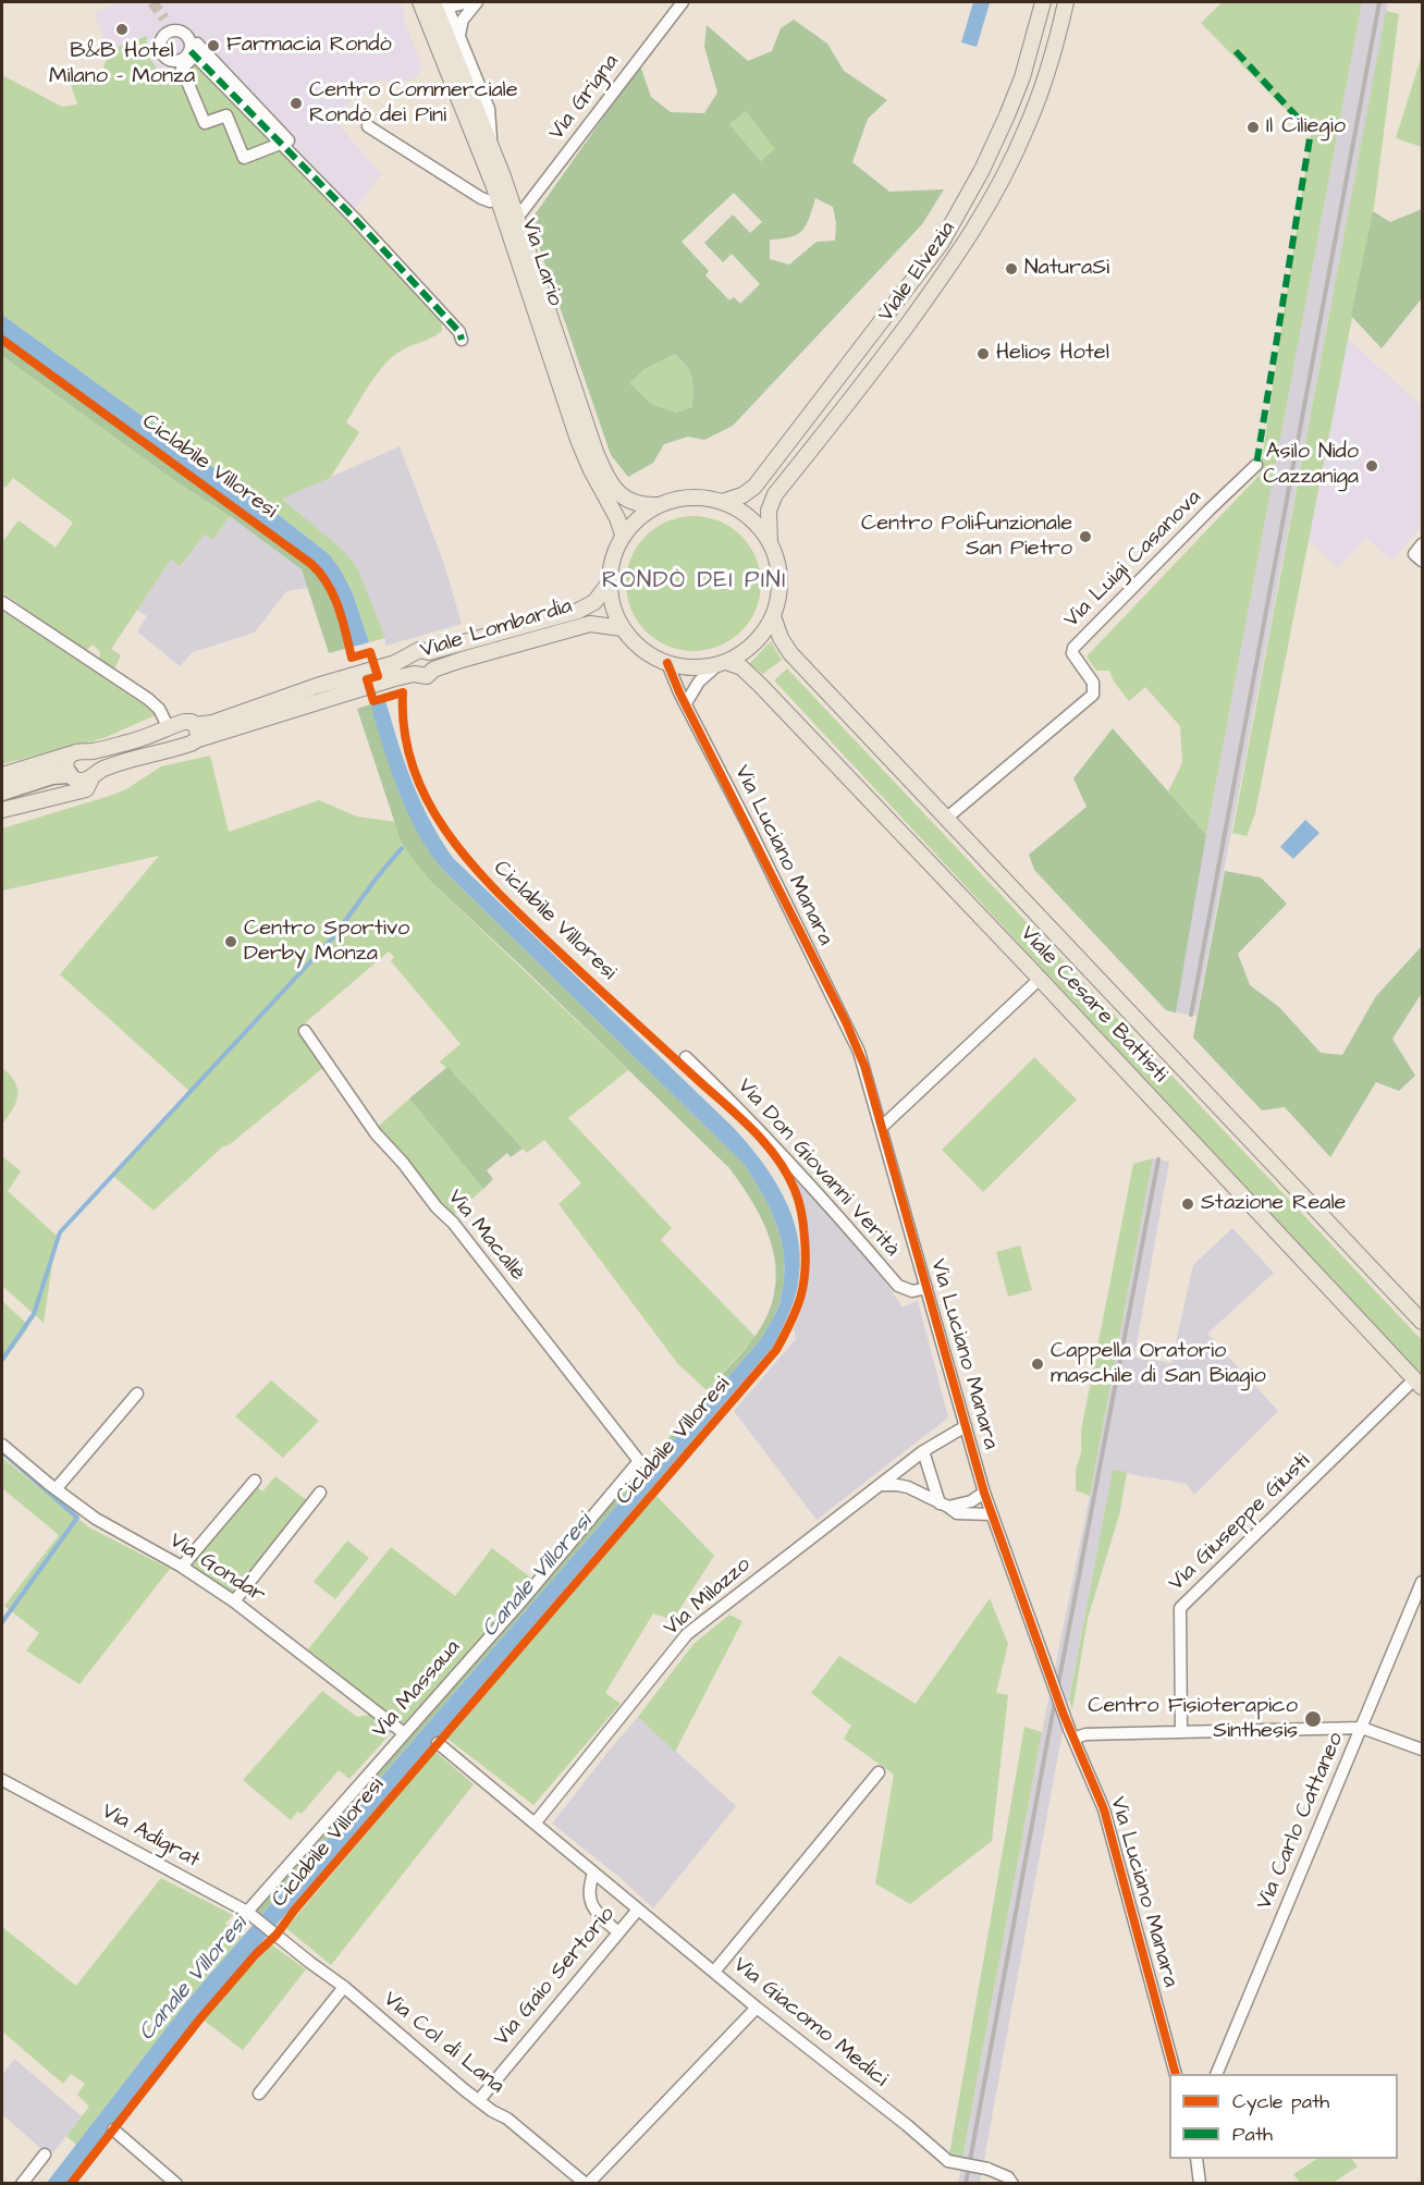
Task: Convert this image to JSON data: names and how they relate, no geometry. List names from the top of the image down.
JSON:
{
  "streets": {
    "main road": [
      "Via Lario",
      "Viale Elvezia",
      "Viale Lombardia",
      "Viale Cesare Battisti"
    ],
    "street": [
      "Via Grigna",
      "Via Luigi Casanova",
      "Via Luciano Manara",
      "Via Don Giovanni Verità",
      "Via Macallè",
      "Via Giuseppe Giusti",
      "Via Gondar",
      "Via Milazzo",
      "Via Massaua",
      "Via Carlo Cattaneo",
      "Via Adigrat",
      "Via Gaio Sertorio",
      "Via Giacomo Medici",
      "Via Col di Lana"
    ],
    "cycle path": ["Ciclabile Villoresi"]
  },
  "crossings": [
    ["Via Grigna", "Via Lario"],
    ["Via Lario", "Viale Elvezia"],
    ["Via Lario", "Viale Lombardia"],
    ["Via Lario", "Via Luciano Manara"],
    ["Via Lario", "Viale Cesare Battisti"],
    ["Viale Elvezia", "Viale Lombardia"],
    ["Viale Elvezia", "Via Luciano Manara"],
    ["Viale Elvezia", "Viale Cesare Battisti"],
    ["Via Luigi Casanova", "Viale Cesare Battisti"],
    ["Viale Lombardia", "Via Luciano Manara"],
    ["Viale Lombardia", "Viale Cesare Battisti"],
    ["Via Luciano Manara", "Viale Cesare Battisti"],
    ["Via Luciano Manara", "Via Don Giovanni Verità"],
    ["Via Luciano Manara", "Via Milazzo"],
    ["Viale Cesare Battisti", "Via Giuseppe Giusti"],
    ["Via Macallè", "Via Massaua"],
    ["Via Gondar", "Via Massaua"],
    ["Via Milazzo", "Via Giacomo Medici"],
    ["Via Massaua", "Via Adigrat"],
    ["Via Adigrat", "Via Col di Lana"],
    ["Via Gaio Sertorio", "Via Giacomo Medici"],
    ["Via Gaio Sertorio", "Via Col di Lana"]
  ],
  "districts": ["RONDÒ DEI PINI"],
  "water": ["Canale Villoresi"],
  "places": [
    "B&B Hotel Milano - Monza",
    "Farmacia Rondò",
    "Centro Commerciale Rondò dei Pini",
    "Il Ciliegio",
    "NaturaSì",
    "Helios Hotel",
    "Asilo Nido Cazzaniga",
    "Centro Polifunzionale San Pietro",
    "Centro Sportivo Derby Monza",
    "Stazione Reale",
    "Cappella Oratorio maschile di San Biagio",
    "Centro Fisioterapico Sinthesis"
  ],
  "legend": ["Cycle path", "Path"]
}
